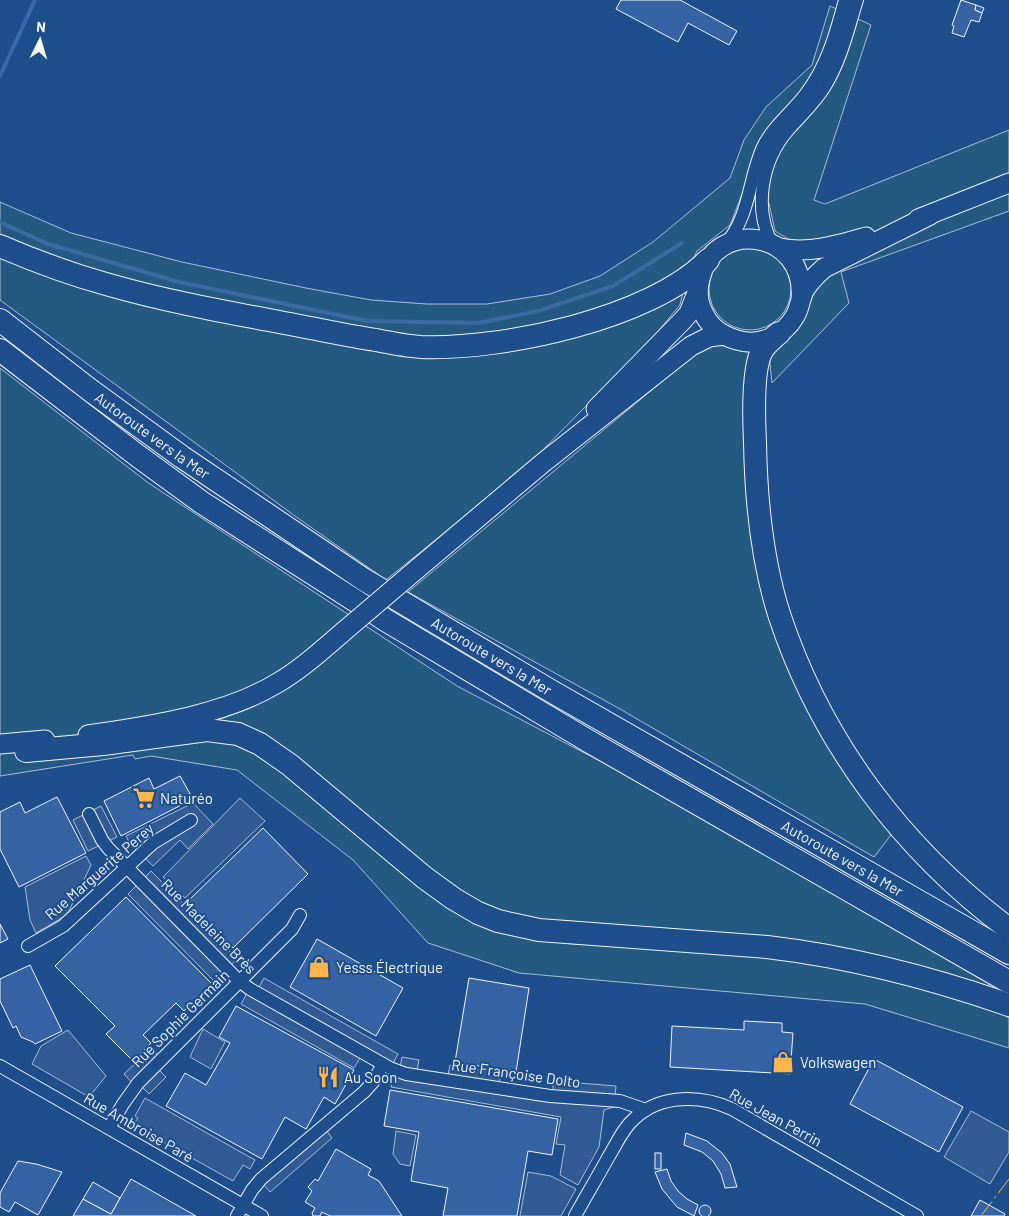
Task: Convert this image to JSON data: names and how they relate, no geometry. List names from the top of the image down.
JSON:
{
  "streets": {
    "highway": ["Autoroute vers la Mer"],
    "street": [
      "Rue Marguerite Perey",
      "Rue Madeleine Brès",
      "Rue Sophie Germain",
      "Rue Françoise Dolto",
      "Rue Jean Perrin",
      "Rue Ambroise Paré"
    ]
  },
  "crossings": [
    ["Rue Marguerite Perey", "Rue Madeleine Brès"],
    ["Rue Madeleine Brès", "Rue Sophie Germain"],
    ["Rue Madeleine Brès", "Rue Françoise Dolto"],
    ["Rue Sophie Germain", "Rue Ambroise Paré"],
    ["Rue Françoise Dolto", "Rue Jean Perrin"]
  ],
  "places": {
    "supermarket": ["Naturéo"],
    "shop": ["Yesss Électrique", "Volkswagen"],
    "restaurant": ["Au Soon"]
  },
  "north": "top"
}
